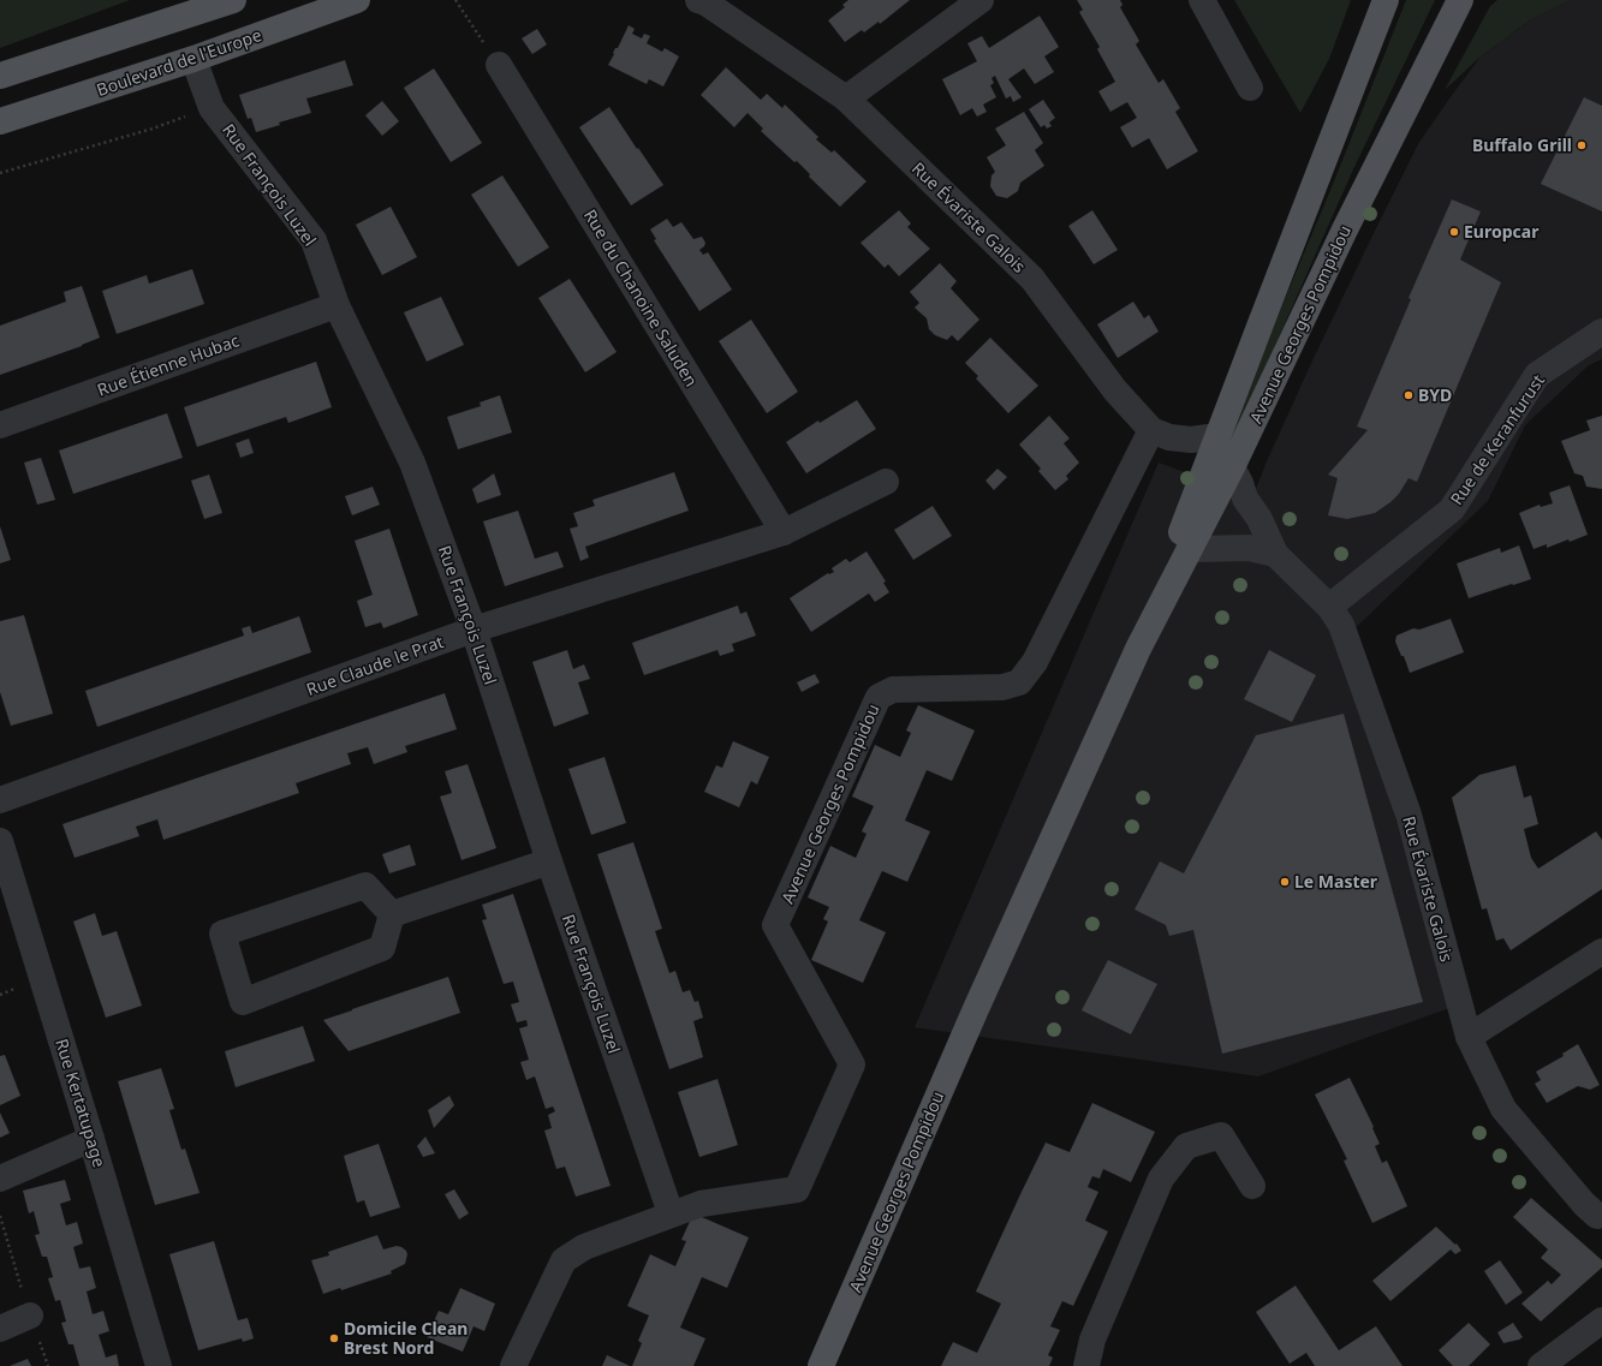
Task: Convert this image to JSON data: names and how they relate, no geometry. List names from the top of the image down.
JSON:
{
  "streets": {
    "main road": ["Boulevard de l'Europe", "Avenue Georges Pompidou"],
    "street": [
      "Rue François Luzel",
      "Rue Évariste Galois",
      "Rue du Chanoine Saluden",
      "Rue Étienne Hubac",
      "Rue de Keranfurust",
      "Rue Claude le Prat",
      "Rue Kertatupage"
    ]
  },
  "crossings": [
    ["Boulevard de l'Europe", "Rue François Luzel"],
    ["Rue François Luzel", "Rue Étienne Hubac"],
    ["Rue François Luzel", "Rue Claude le Prat"],
    ["Rue Évariste Galois", "Avenue Georges Pompidou"],
    ["Rue Évariste Galois", "Rue de Keranfurust"],
    ["Rue du Chanoine Saluden", "Rue Claude le Prat"]
  ],
  "places": [
    "Buffalo Grill",
    "Europcar",
    "BYD",
    "Le Master",
    "Domicile Clean Brest Nord"
  ]
}
